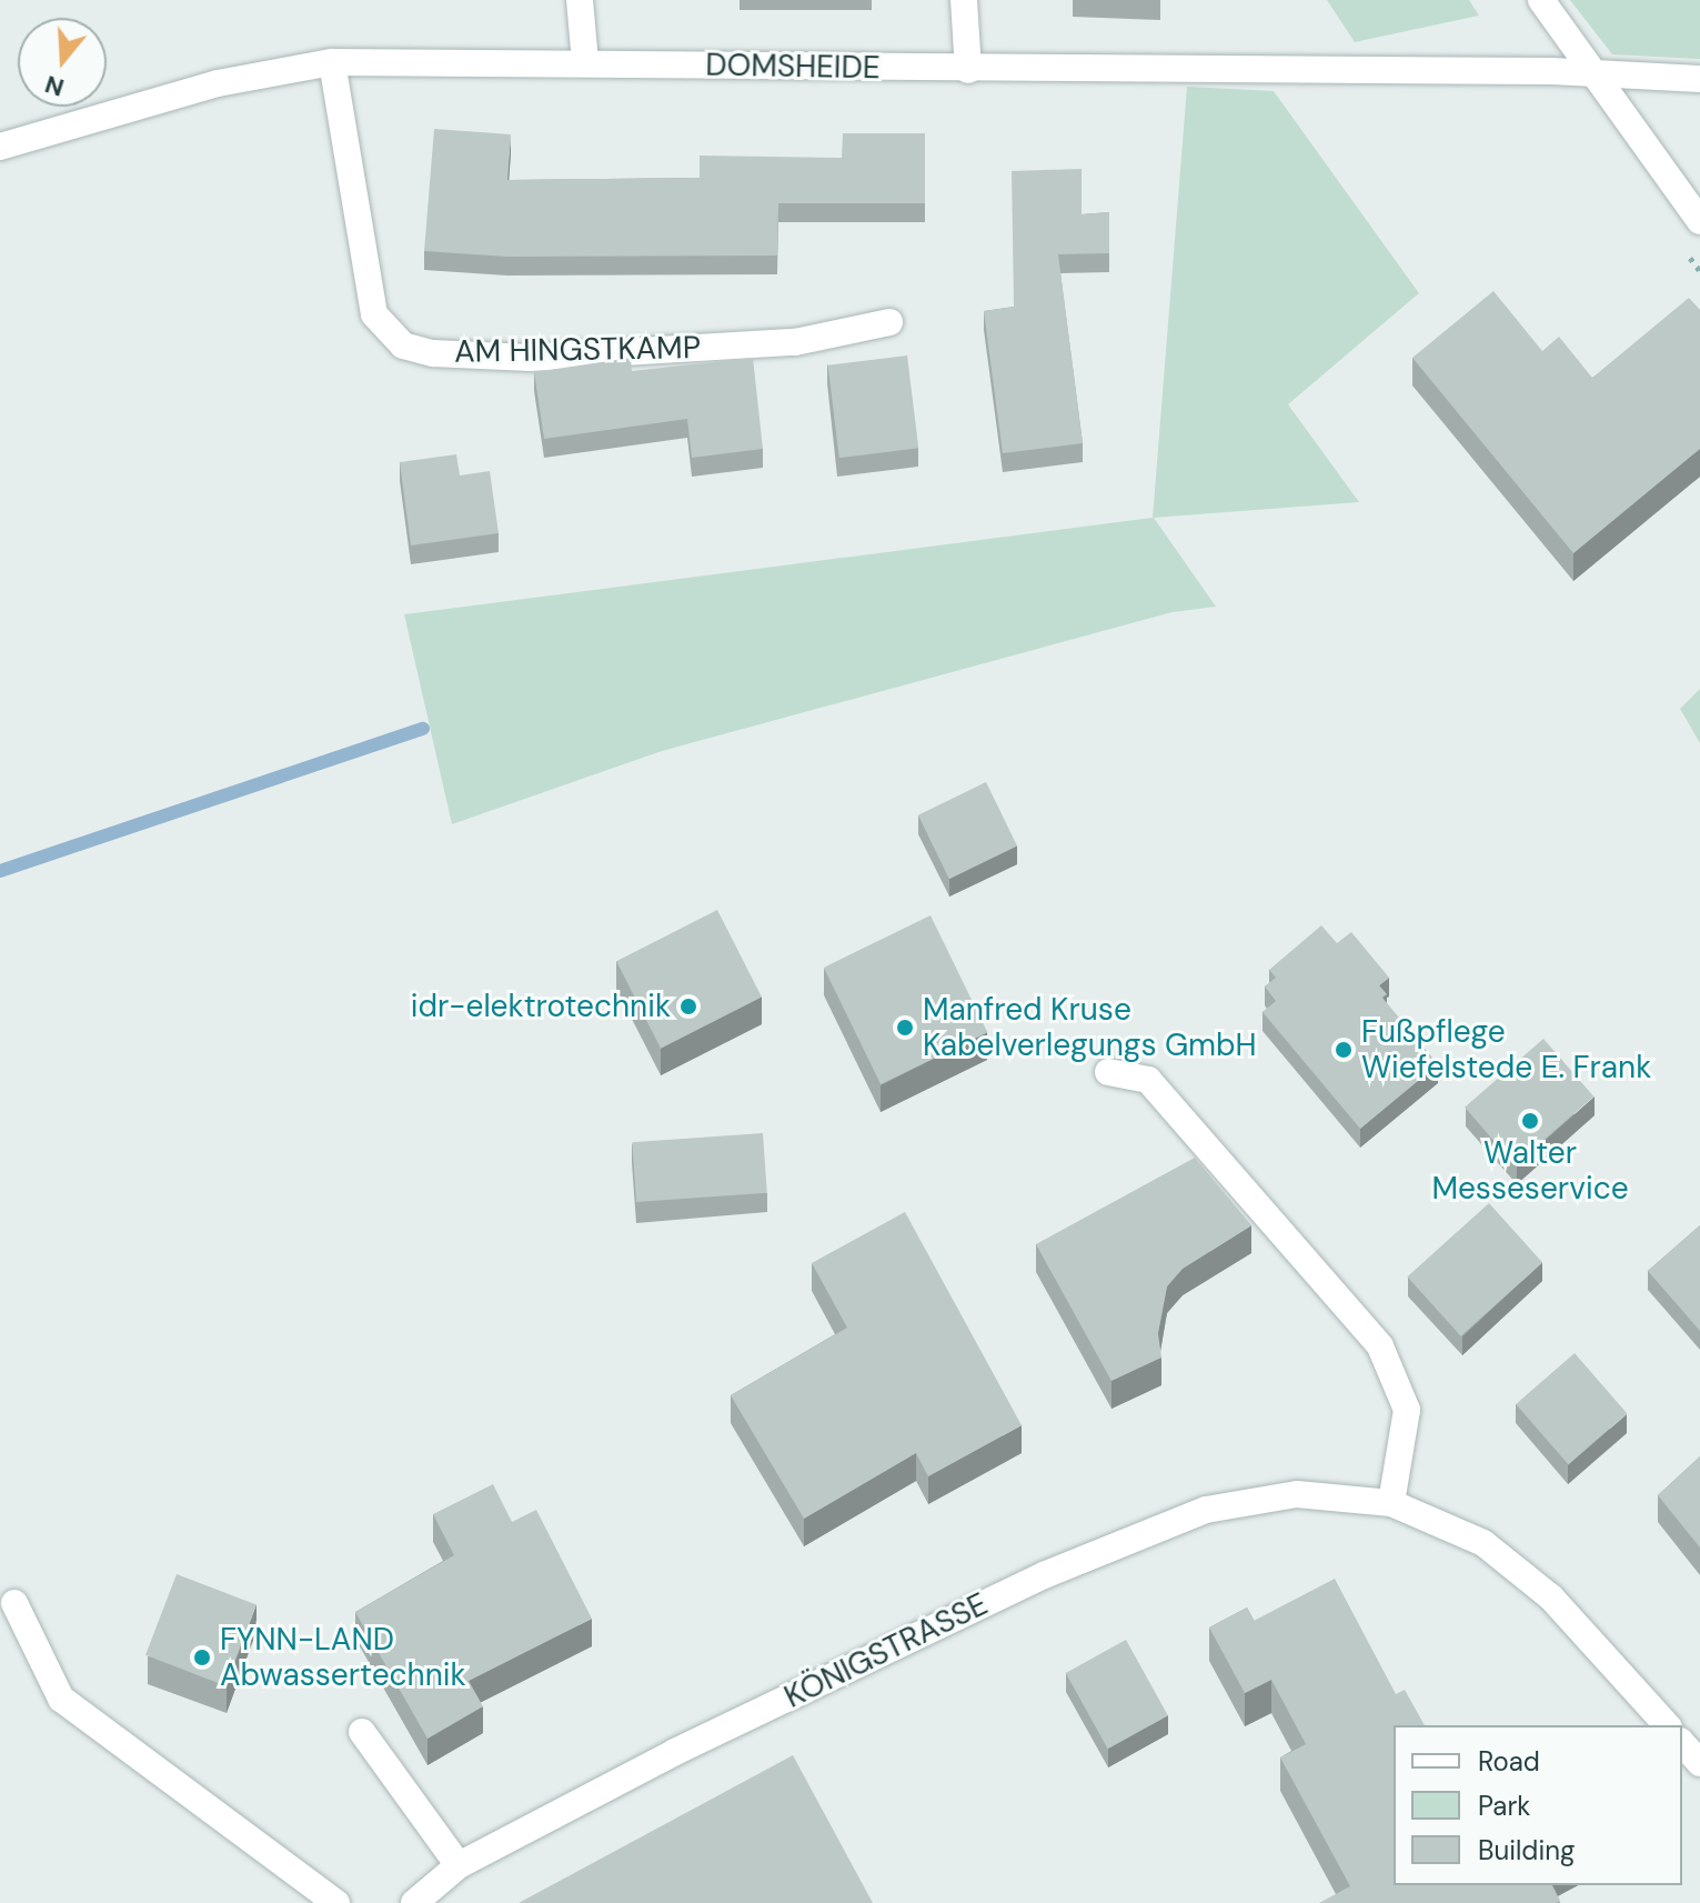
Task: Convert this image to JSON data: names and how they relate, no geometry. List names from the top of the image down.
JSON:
{
  "streets": {
    "street": ["DOMSHEIDE", "AM HINGSTKAMP", "KÖNIGSTRASSE"]
  },
  "crossings": [
    ["DOMSHEIDE", "AM HINGSTKAMP"]
  ],
  "places": [
    "idr-elektrotechnik",
    "Manfred Kruse Kabelverlegungs GmbH",
    "Fußpflege Wiefelstede E. Frank",
    "Walter Messeservice",
    "FYNN-LAND Abwassertechnik"
  ],
  "legend": ["Road", "Park", "Building"],
  "north": "bottom"
}
